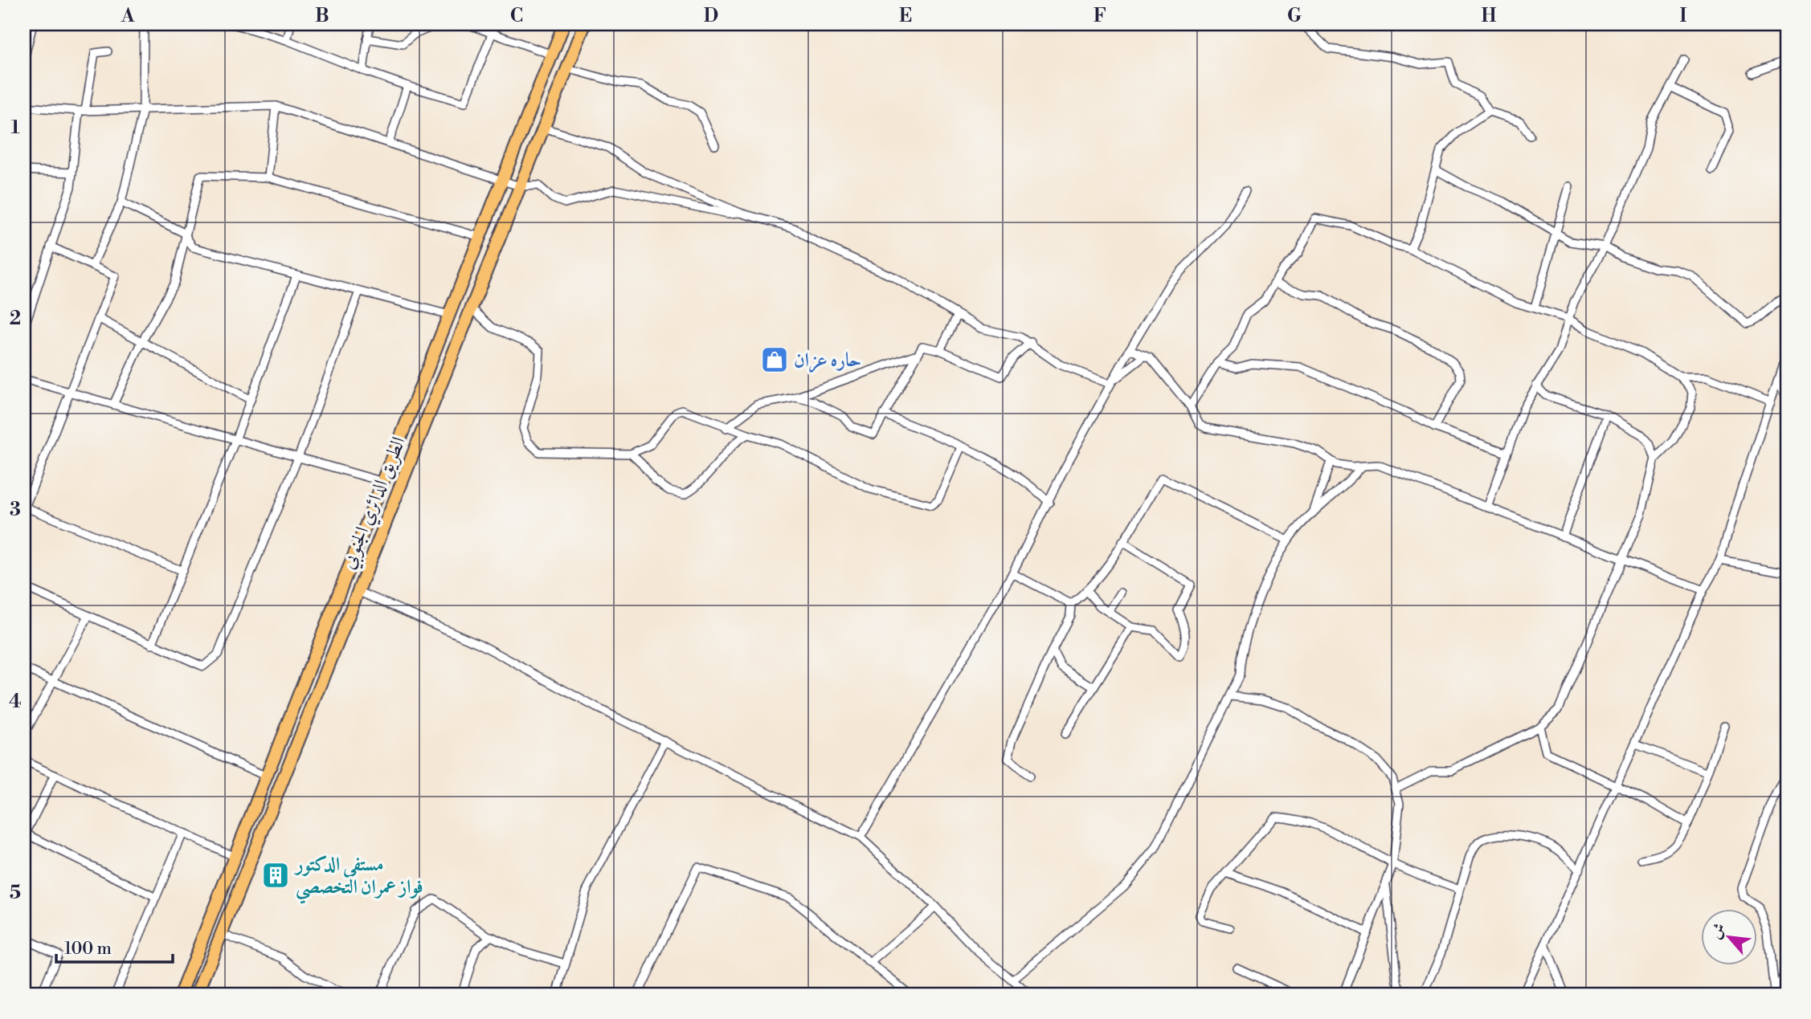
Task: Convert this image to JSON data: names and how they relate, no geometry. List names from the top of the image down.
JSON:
{
  "streets": {
    "main road": ["الطريق الدائري الجنوبي"]
  },
  "places": {
    "shop": ["حاره عزان"],
    "building": ["مستفى الدكتور فواز عمران التخصصي"]
  },
  "scale_bar": "100 m",
  "north": "top left",
  "grid": {
    "columns": [
      "A",
      "B",
      "C",
      "D",
      "E",
      "F",
      "G",
      "H",
      "I"
    ],
    "rows": [
      "1",
      "2",
      "3",
      "4",
      "5"
    ]
  }
}
